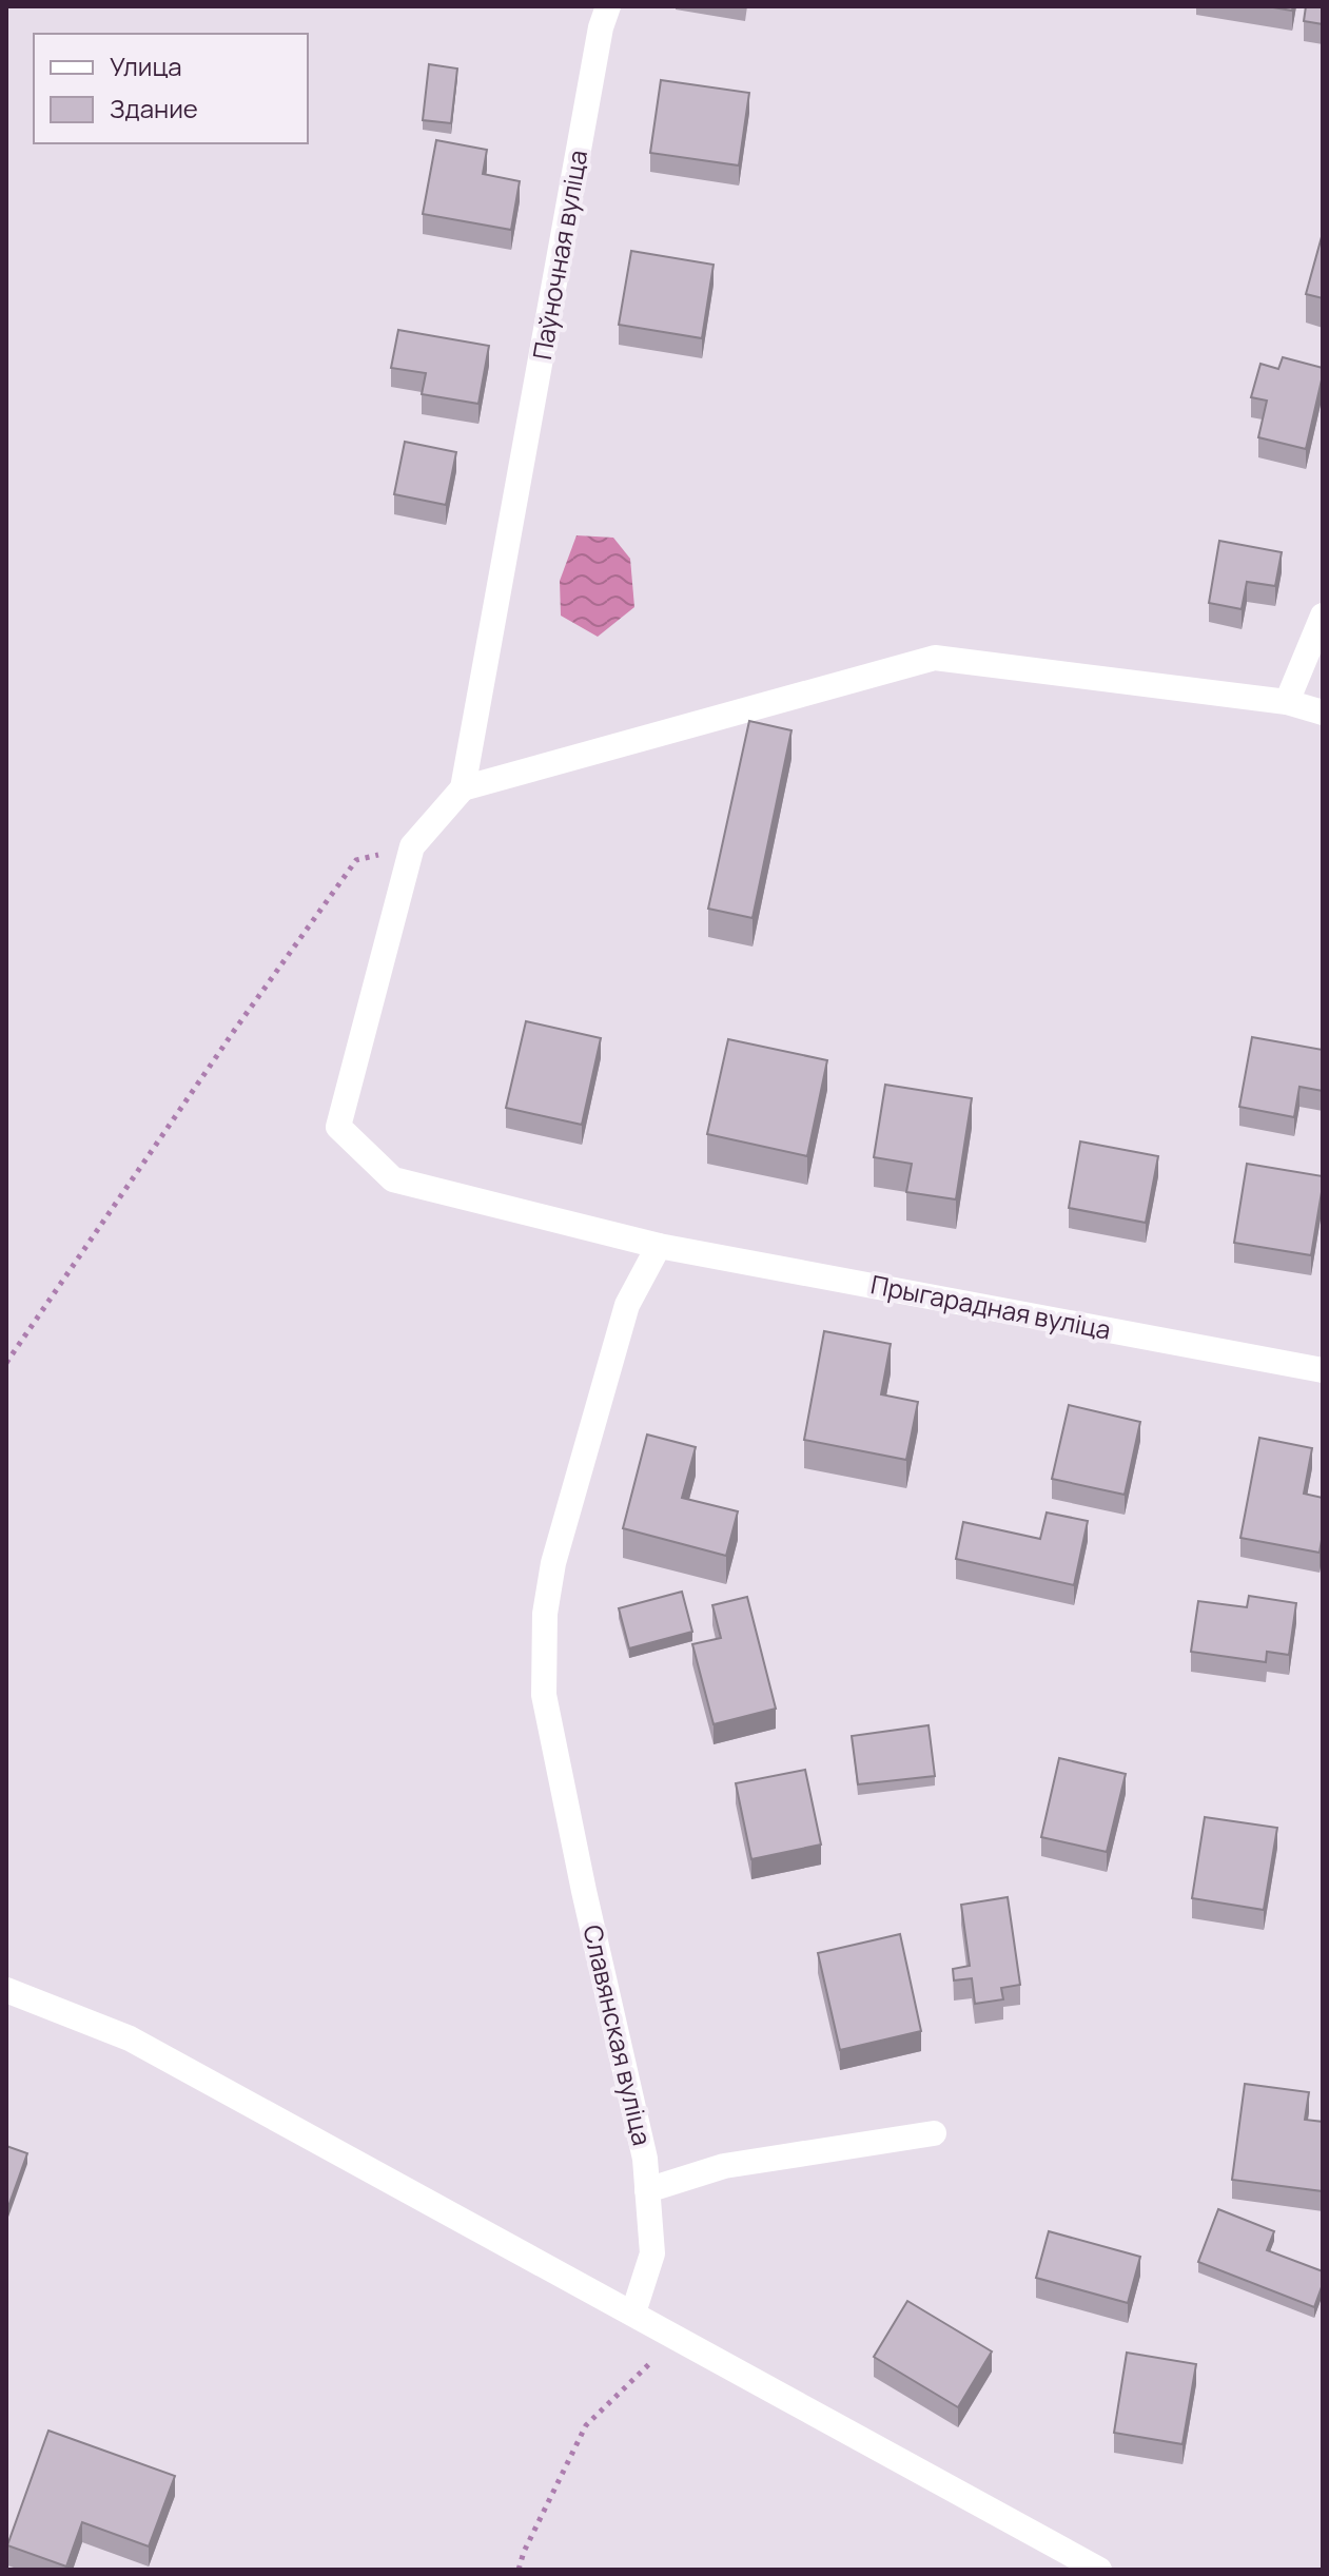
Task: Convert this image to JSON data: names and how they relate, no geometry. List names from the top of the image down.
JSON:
{
  "streets": {
    "street": ["Паўночная вуліца", "Прыгарадная вуліца", "Славянская вуліца"]
  },
  "crossings": [
    ["Прыгарадная вуліца", "Славянская вуліца"]
  ],
  "legend": ["Улица", "Здание"]
}
